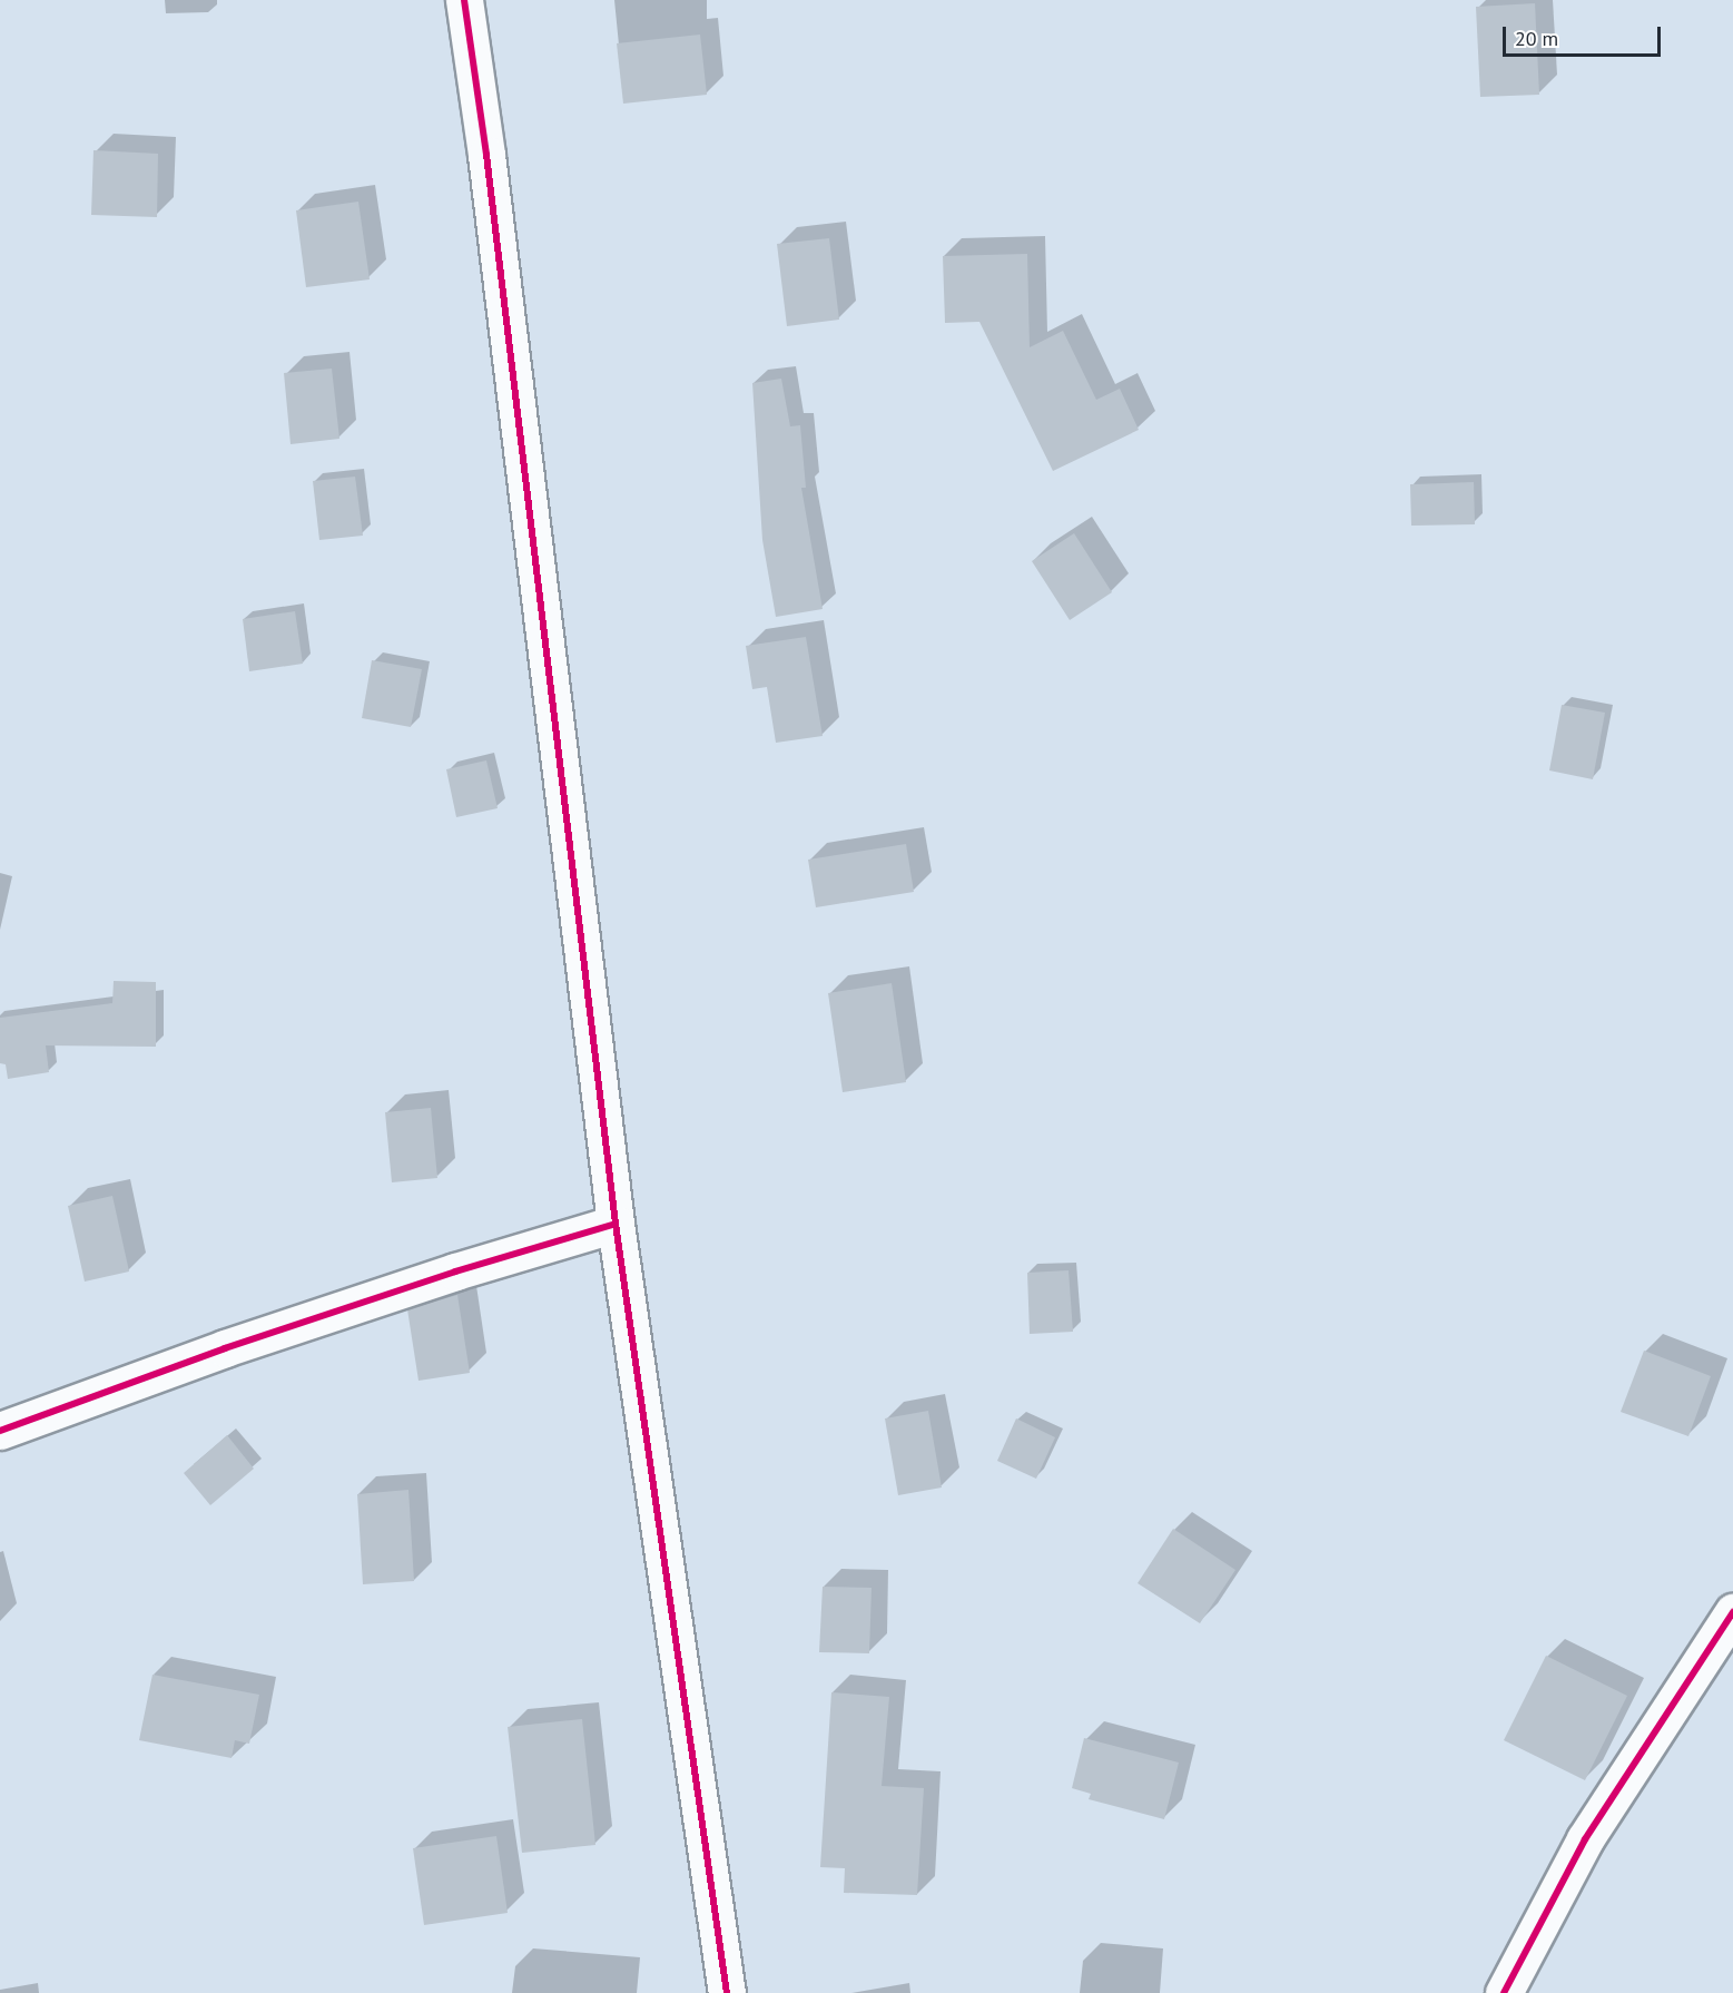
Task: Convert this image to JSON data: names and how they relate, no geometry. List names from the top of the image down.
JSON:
{
  "scale_bar": "20 m"
}
